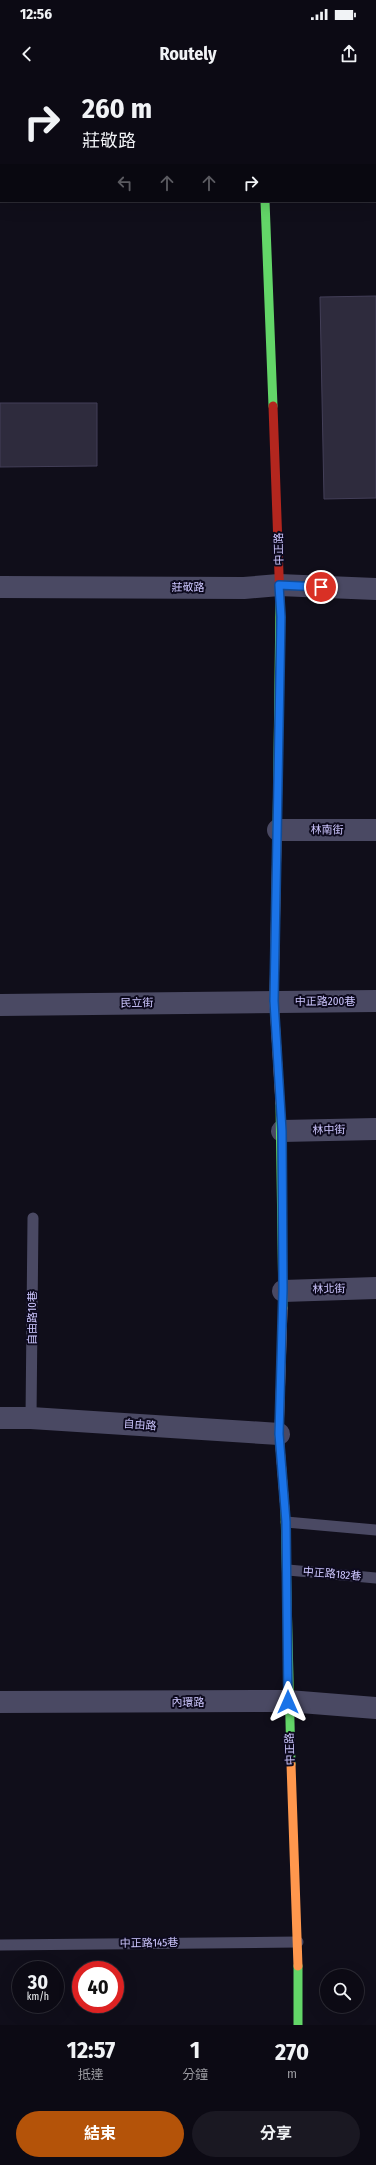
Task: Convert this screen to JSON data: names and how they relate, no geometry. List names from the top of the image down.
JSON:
{
  "streets": {
    "street": [
      "中正路",
      "莊敬路",
      "林南街",
      "中正路200巷",
      "民立街",
      "林中街",
      "林北街",
      "自由路",
      "內環路"
    ],
    "lane": ["自由路10巷", "中正路182巷", "中正路145巷"]
  },
  "crossings": [
    ["中正路", "莊敬路"],
    ["中正路", "林南街"],
    ["中正路", "中正路200巷"],
    ["中正路", "民立街"],
    ["中正路", "林中街"],
    ["中正路", "林北街"],
    ["中正路", "自由路"],
    ["中正路", "中正路182巷"],
    ["中正路", "內環路"],
    ["中正路", "中正路145巷"],
    ["中正路200巷", "民立街"],
    ["自由路10巷", "自由路"]
  ],
  "page": {
    "status": "12:56",
    "header": "Routely",
    "turn": ["260 m", "莊敬路"],
    "speed": "30 km/h",
    "limit": "40",
    "eta": [
      "12:57",
      "抵達",
      "1",
      "分鐘",
      "270",
      "m"
    ],
    "buttons": ["結束", "分享"]
  }
}
